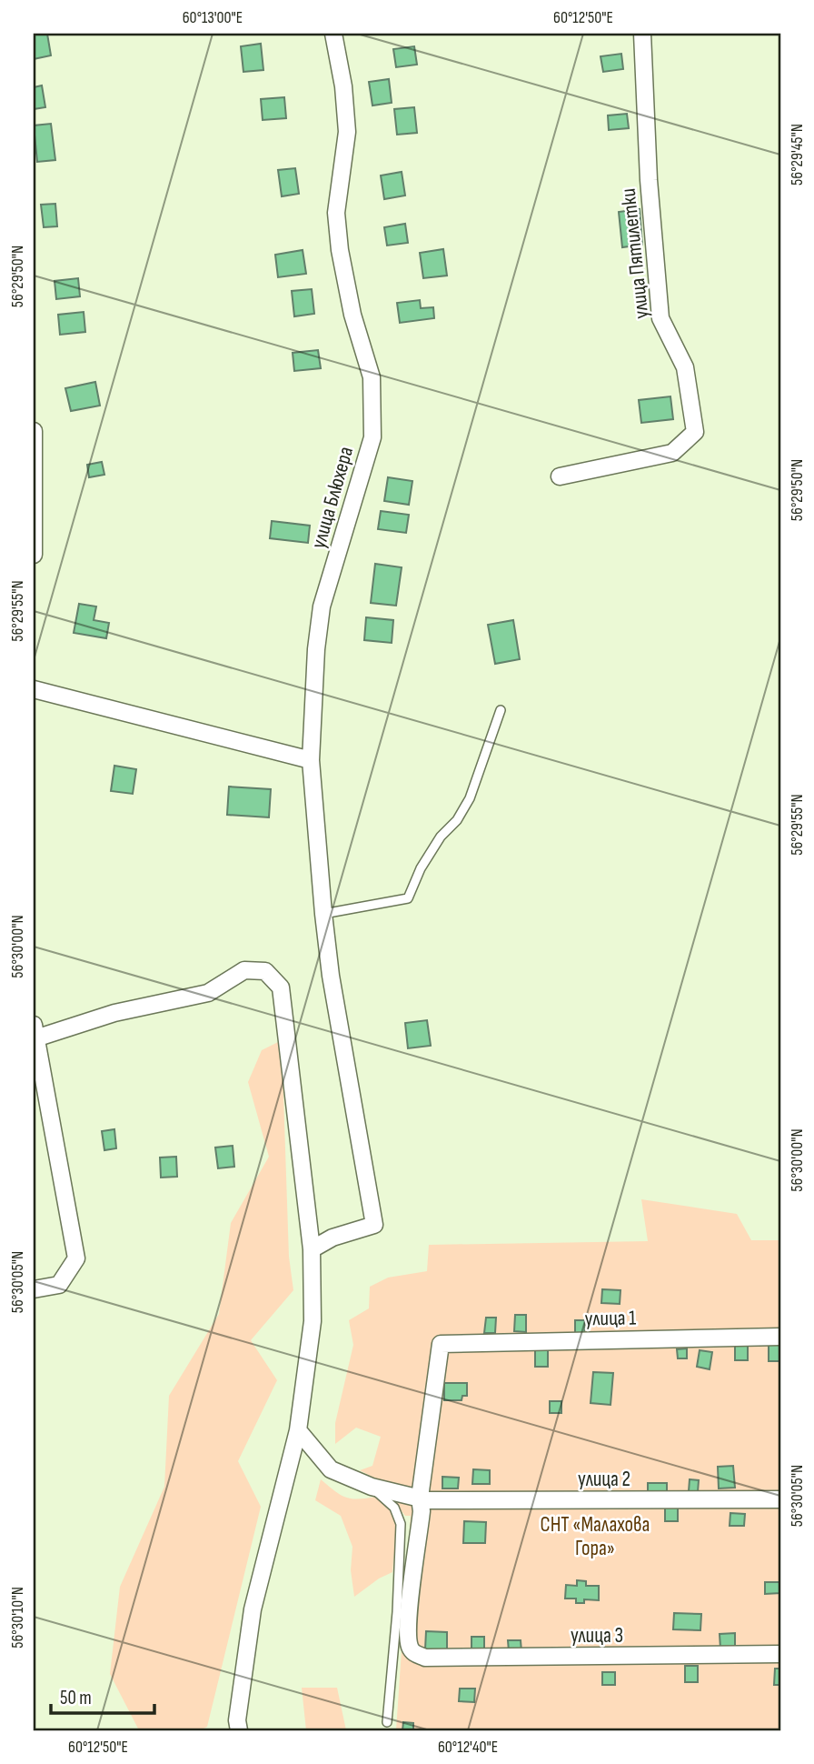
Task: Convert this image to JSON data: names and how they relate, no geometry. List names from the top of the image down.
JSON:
{
  "streets": {
    "street": [
      "улица Пятилетки",
      "улица Блюхера",
      "улица 1",
      "улица 2",
      "улица 3"
    ]
  },
  "crossings": [
    ["улица 1", "улица 2"],
    ["улица 1", "улица 3"],
    ["улица 2", "улица 3"]
  ],
  "parks": ["СНТ «Малахова Гора»"],
  "scale_bar": "50 m",
  "coordinates": [
    "60°13'00\"E",
    "60°12'50\"E",
    "56°29'45\"N",
    "56°29'50\"N",
    "56°29'55\"N",
    "56°30'00\"N",
    "56°30'05\"N",
    "56°30'10\"N",
    "60°12'40\"E"
  ]
}
